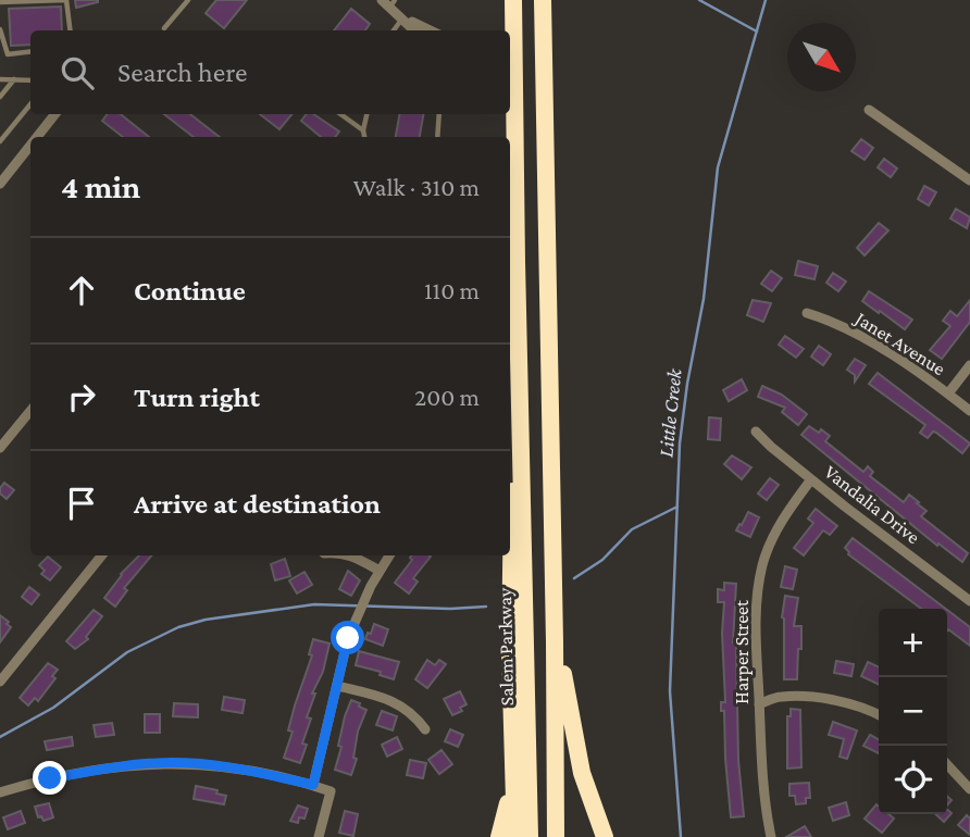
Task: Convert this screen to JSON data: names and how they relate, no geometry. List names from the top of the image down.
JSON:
{
  "streets": {
    "highway": ["Salem Parkway"],
    "street": ["Janet Avenue", "Vandalia Drive", "Harper Street"]
  },
  "crossings": [
    ["Vandalia Drive", "Harper Street"]
  ],
  "water": ["Little Creek"],
  "north": "bottom right",
  "page": {
    "search": "Search here",
    "heading": ["4 min", "Walk · 310 m"],
    "list": [
      ["Continue", "110 m"],
      ["Turn right", "200 m"],
      "Arrive at destination"
    ],
    "map_buttons": ["+", "−"]
  }
}
